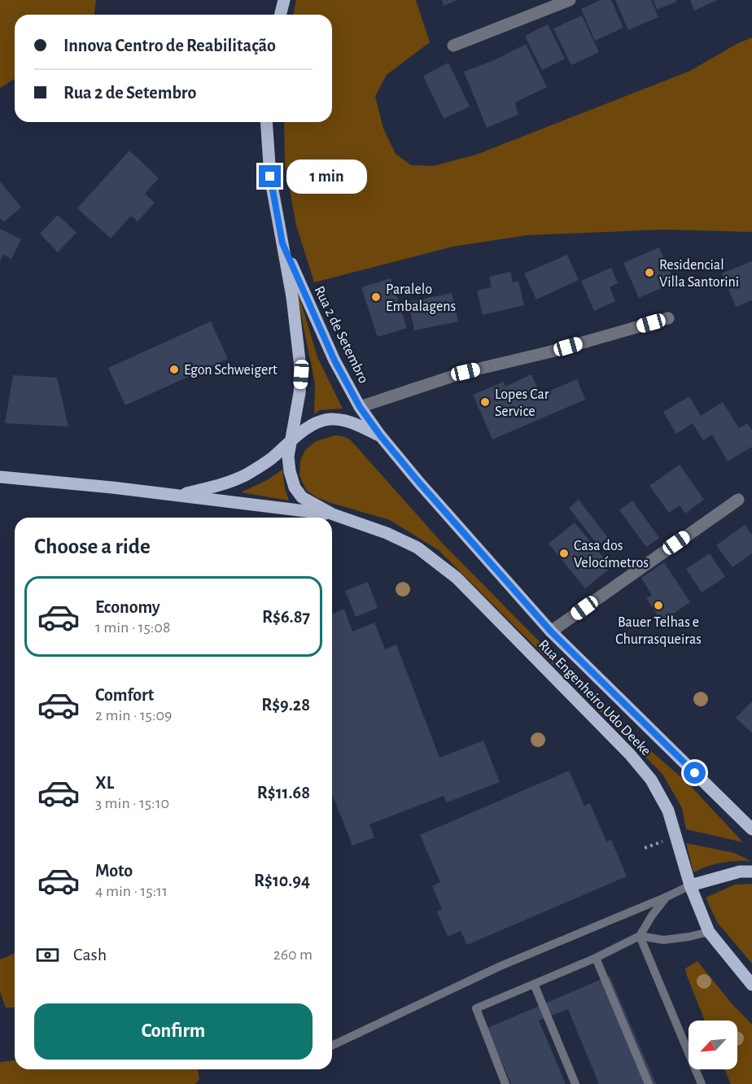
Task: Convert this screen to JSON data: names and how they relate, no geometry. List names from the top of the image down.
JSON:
{
  "streets": {
    "main road": ["Rua 2 de Setembro", "Rua Engenheiro Udo Deeke"]
  },
  "crossings": [
    ["Rua 2 de Setembro", "Rua Engenheiro Udo Deeke"]
  ],
  "places": [
    "Residencial Villa Santorini",
    "Paralelo Embalagens",
    "Egon Schweigert",
    "Lopes Car Service",
    "Casa dos Velocímetros",
    "Bauer Telhas e Churrasqueiras"
  ],
  "north": "bottom left",
  "page": {
    "banner": ["Innova Centro de Reabilitação", "Rua 2 de Setembro"],
    "bubble": "1 min",
    "heading": "Choose a ride",
    "list": [
      {
        "name": "Economy",
        "note": "1 min · 15:08",
        "value": "R$6.87"
      },
      {
        "name": "Comfort",
        "note": "2 min · 15:09",
        "value": "R$9.28"
      },
      {
        "name": "XL",
        "note": "3 min · 15:10",
        "value": "R$11.68"
      },
      {
        "name": "Moto",
        "note": "4 min · 15:11",
        "value": "R$10.94"
      }
    ],
    "pay": ["Cash", "260 m"],
    "buttons": "Confirm"
  }
}
